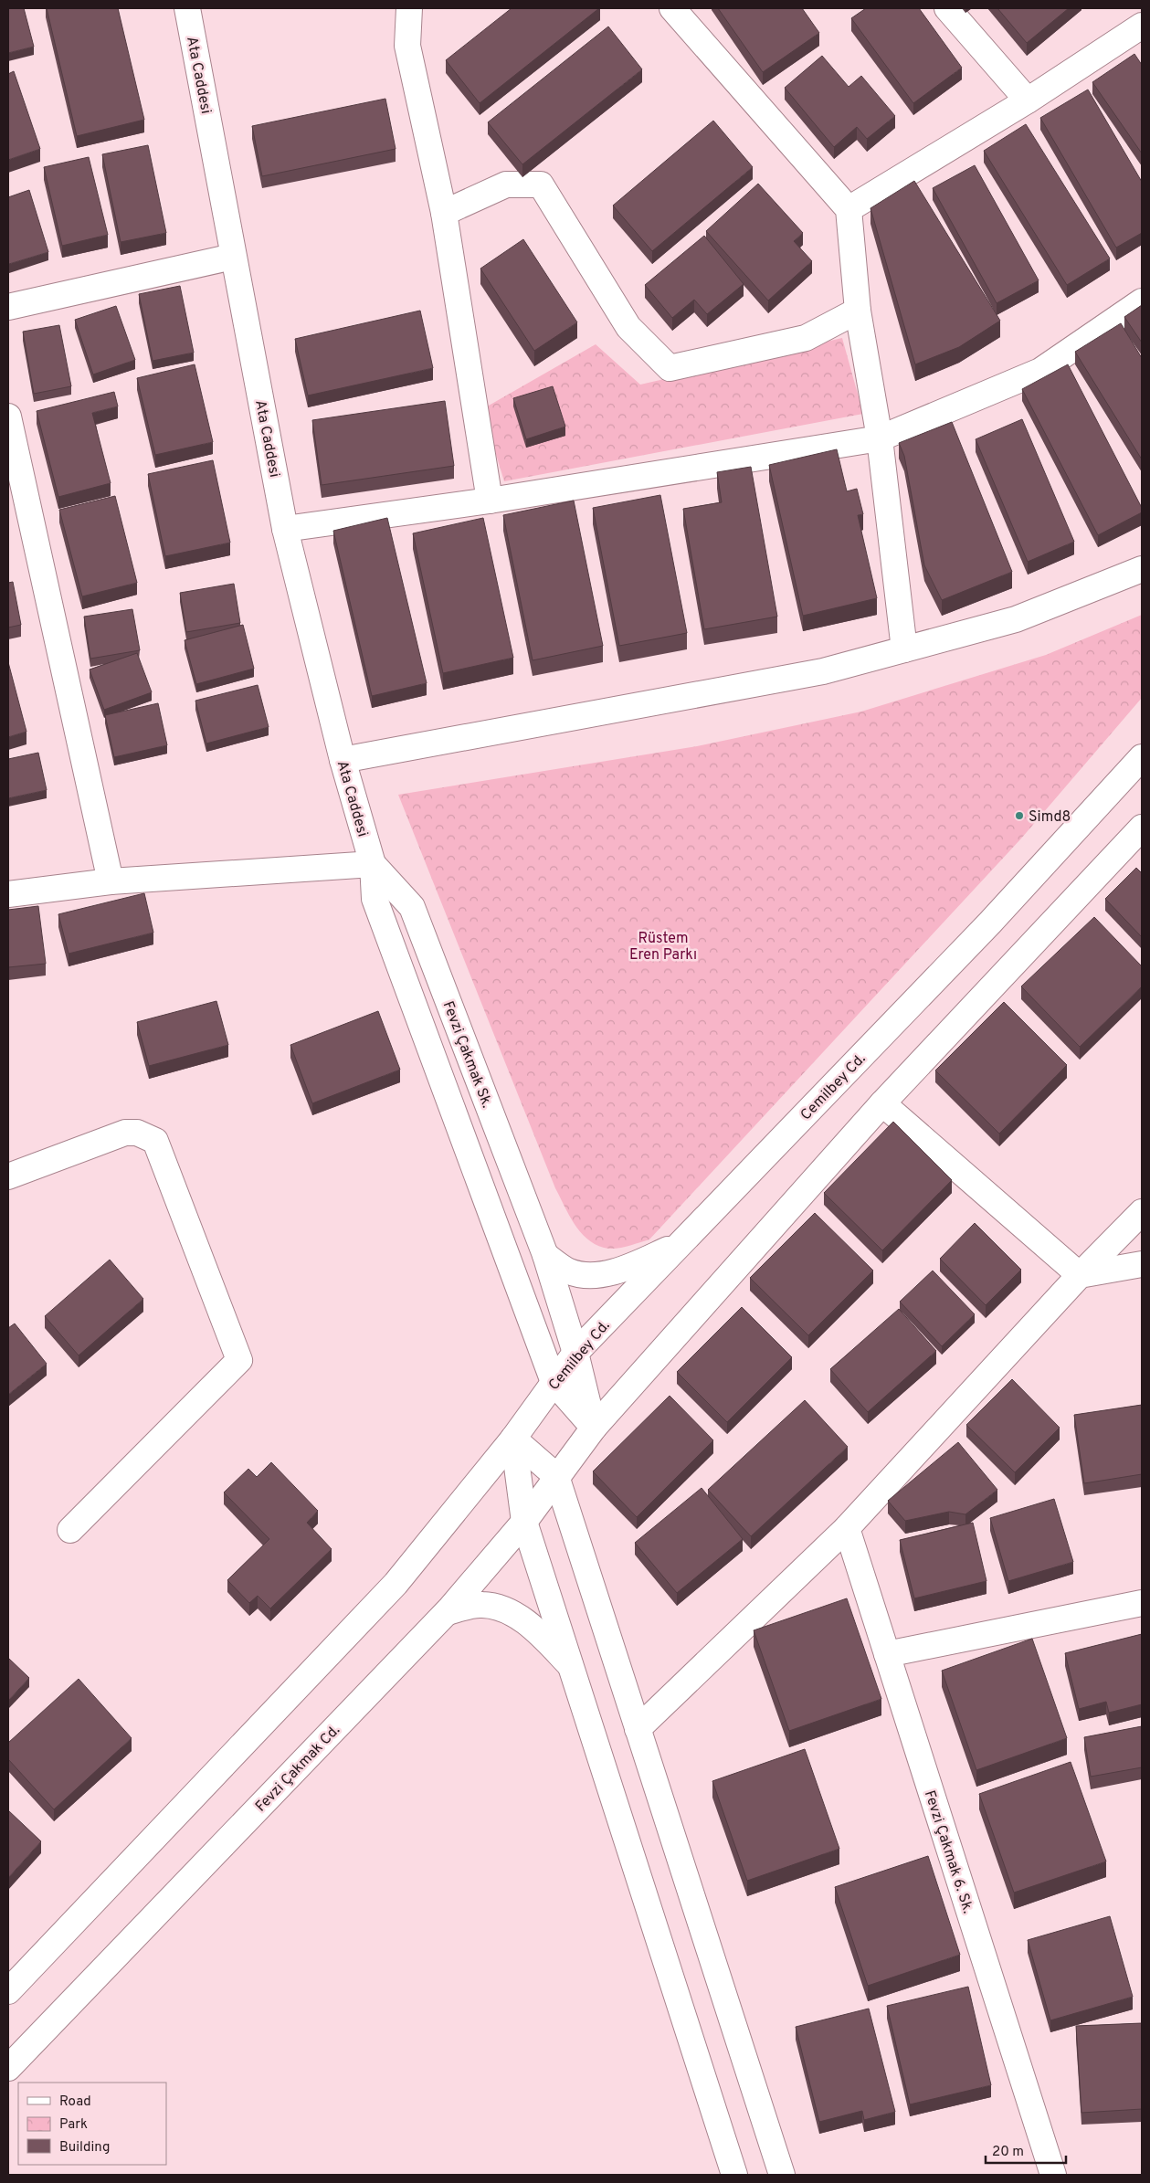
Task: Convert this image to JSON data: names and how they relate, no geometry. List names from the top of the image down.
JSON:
{
  "streets": {
    "street": [
      "Ata Caddesi",
      "Fevzi Çakmak Sk.",
      "Cemilbey Cd.",
      "Fevzi Çakmak Cd.",
      "Fevzi Çakmak 6. Sk."
    ]
  },
  "crossings": [
    ["Ata Caddesi", "Fevzi Çakmak Sk."],
    ["Fevzi Çakmak Sk.", "Cemilbey Cd."],
    ["Fevzi Çakmak Sk.", "Fevzi Çakmak Cd."]
  ],
  "parks": ["Rüstem Eren Parkı"],
  "places": ["Simd8"],
  "legend": ["Road", "Park", "Building"],
  "scale_bar": "20 m"
}
